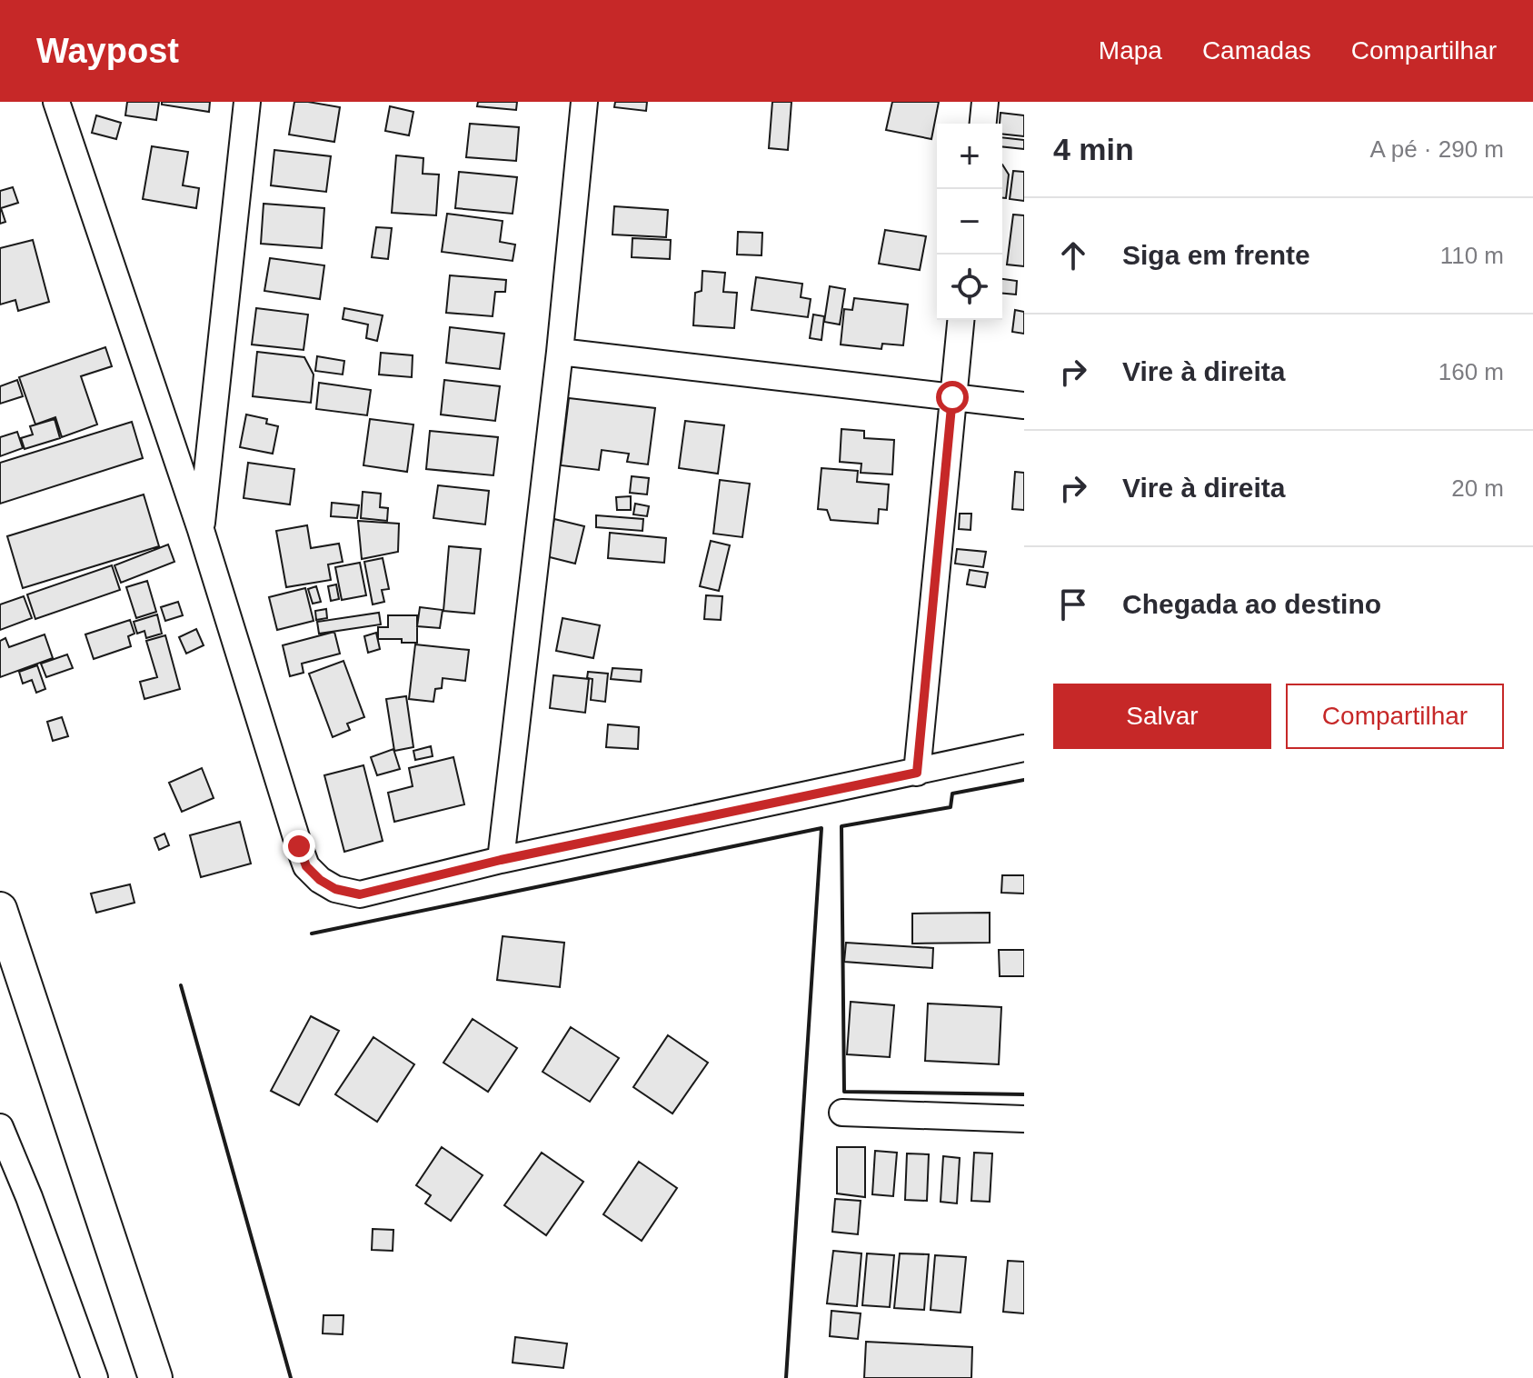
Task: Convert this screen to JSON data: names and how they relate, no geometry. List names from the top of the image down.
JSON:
{
  "page": {
    "header": "Waypost",
    "nav": ["Mapa", "Camadas", "Compartilhar"],
    "heading": ["4 min", "A pé · 290 m"],
    "map_buttons": ["+", "−"],
    "list": [
      ["Siga em frente", "110 m"],
      ["Vire à direita", "160 m"],
      ["Vire à direita", "20 m"],
      "Chegada ao destino"
    ],
    "buttons": ["Salvar", "Compartilhar"]
  }
}
